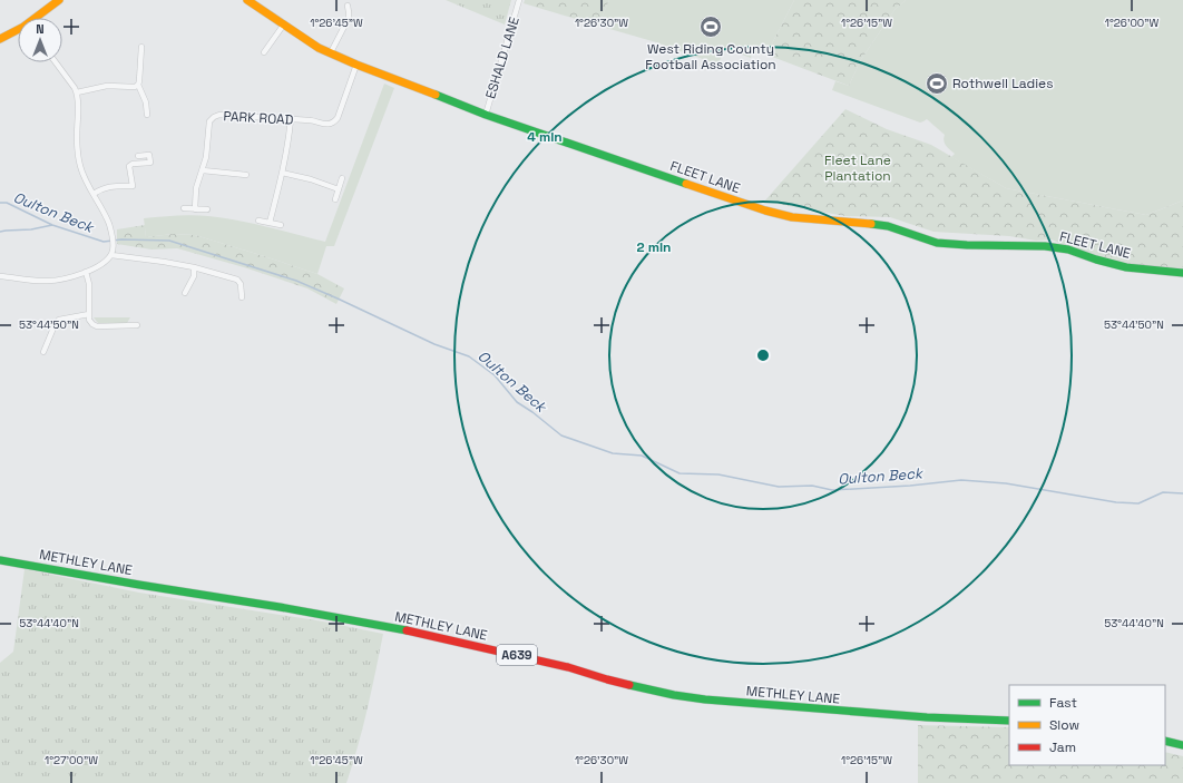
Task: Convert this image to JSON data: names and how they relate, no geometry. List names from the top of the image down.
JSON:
{
  "streets": {
    "main road": ["FLEET LANE", "METHLEY LANE", "A639"],
    "street": ["ESHALD LANE", "PARK ROAD"]
  },
  "crossings": [
    ["ESHALD LANE", "FLEET LANE"],
    ["PARK ROAD", "FLEET LANE"]
  ],
  "water": ["Oulton Beck"],
  "parks": ["Fleet Lane Plantation"],
  "places": {
    "sports": ["West Riding County Football Association", "Rothwell Ladies"]
  },
  "legend": ["Fast", "Slow", "Jam"],
  "north": "top",
  "coordinates": [
    "1°26'45\"W",
    "1°26'30\"W",
    "1°26'15\"W",
    "1°26'00\"W",
    "53°44'50\"N",
    "53°44'40\"N",
    "1°27'00\"W"
  ],
  "rings": ["4 min", "2 min"]
}
